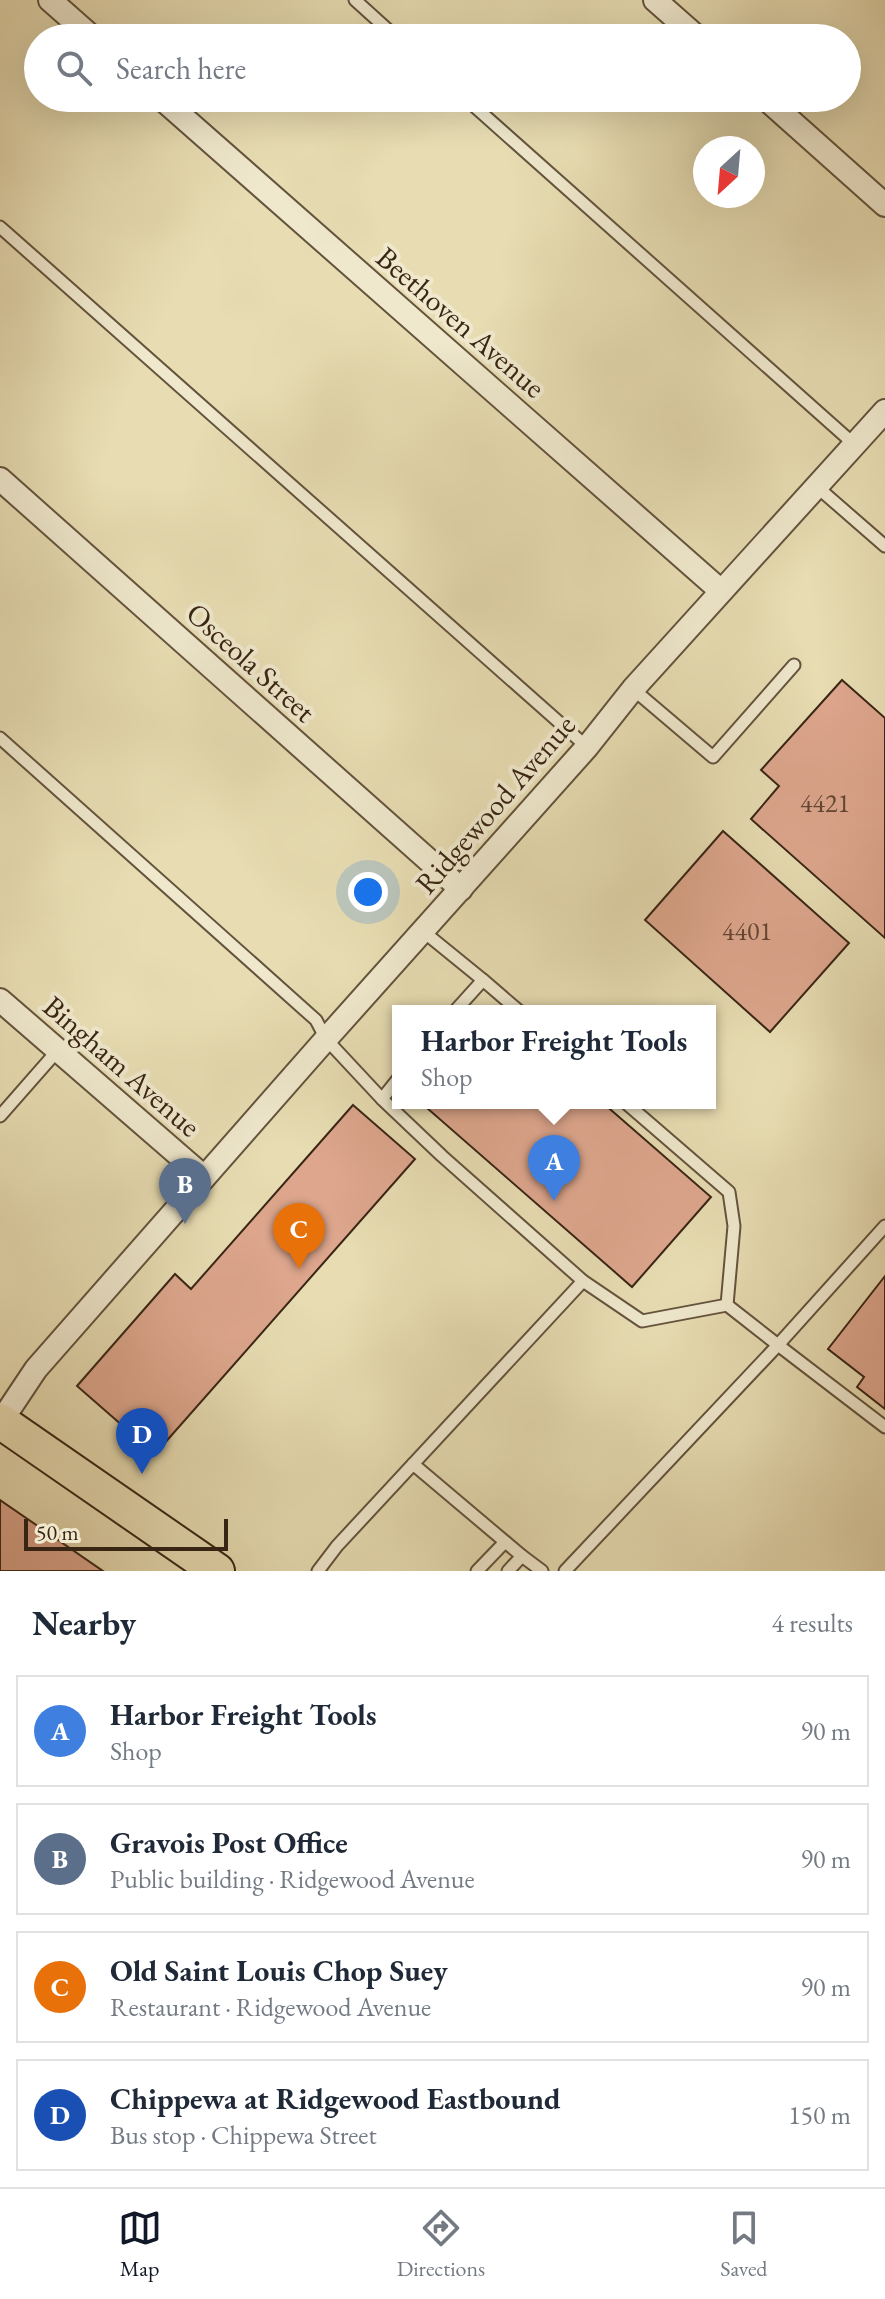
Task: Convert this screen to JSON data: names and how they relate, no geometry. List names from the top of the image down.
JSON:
{
  "streets": {
    "street": [
      "Beethoven Avenue",
      "Osceola Street",
      "Ridgewood Avenue",
      "Bingham Avenue"
    ]
  },
  "crossings": [
    ["Beethoven Avenue", "Ridgewood Avenue"],
    ["Osceola Street", "Ridgewood Avenue"],
    ["Ridgewood Avenue", "Bingham Avenue"]
  ],
  "house_numbers": ["4421", "4401"],
  "scale_bar": "50 m",
  "north": "bottom left",
  "page": {
    "search": "Search here",
    "popup": ["Harbor Freight Tools", "Shop"],
    "pins": [
      "A",
      "B",
      "C",
      "D"
    ],
    "scale": "50 m",
    "heading": ["Nearby", "4 results"],
    "list": [
      {
        "mark": "A",
        "name": "Harbor Freight Tools",
        "note": "Shop",
        "value": "90 m"
      },
      {
        "mark": "B",
        "name": "Gravois Post Office",
        "note": "Public building · Ridgewood Avenue",
        "value": "90 m"
      },
      {
        "mark": "C",
        "name": "Old Saint Louis Chop Suey",
        "note": "Restaurant · Ridgewood Avenue",
        "value": "90 m"
      },
      {
        "mark": "D",
        "name": "Chippewa at Ridgewood Eastbound",
        "note": "Bus stop · Chippewa Street",
        "value": "150 m"
      }
    ],
    "nav": ["Map", "Directions", "Saved"]
  }
}
